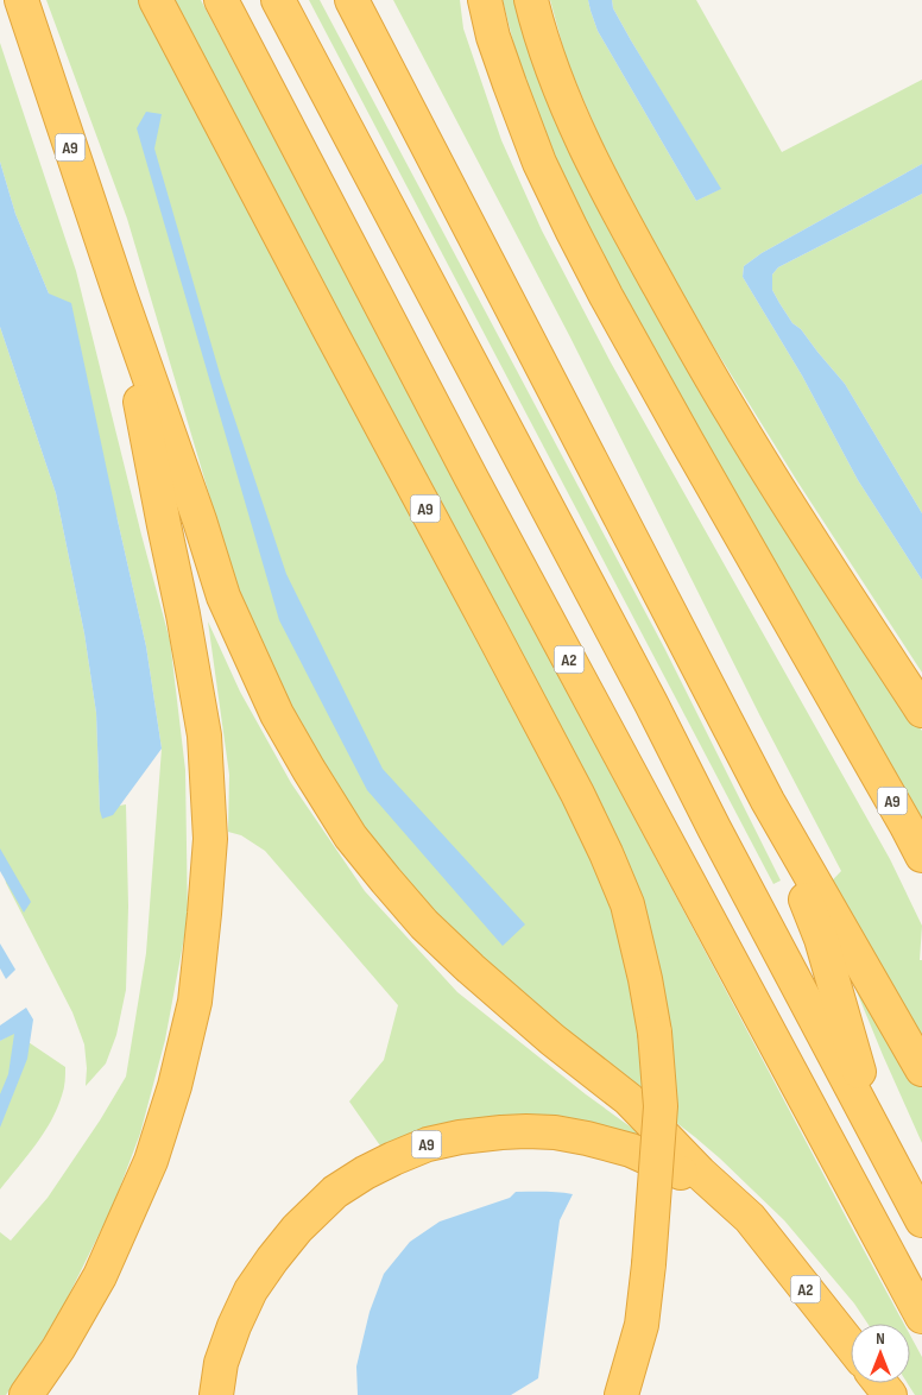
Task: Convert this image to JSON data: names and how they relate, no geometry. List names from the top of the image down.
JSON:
{
  "streets": {
    "highway": ["A9", "A2"]
  },
  "crossings": [
    ["A9", "A2"]
  ],
  "north": "top"
}
